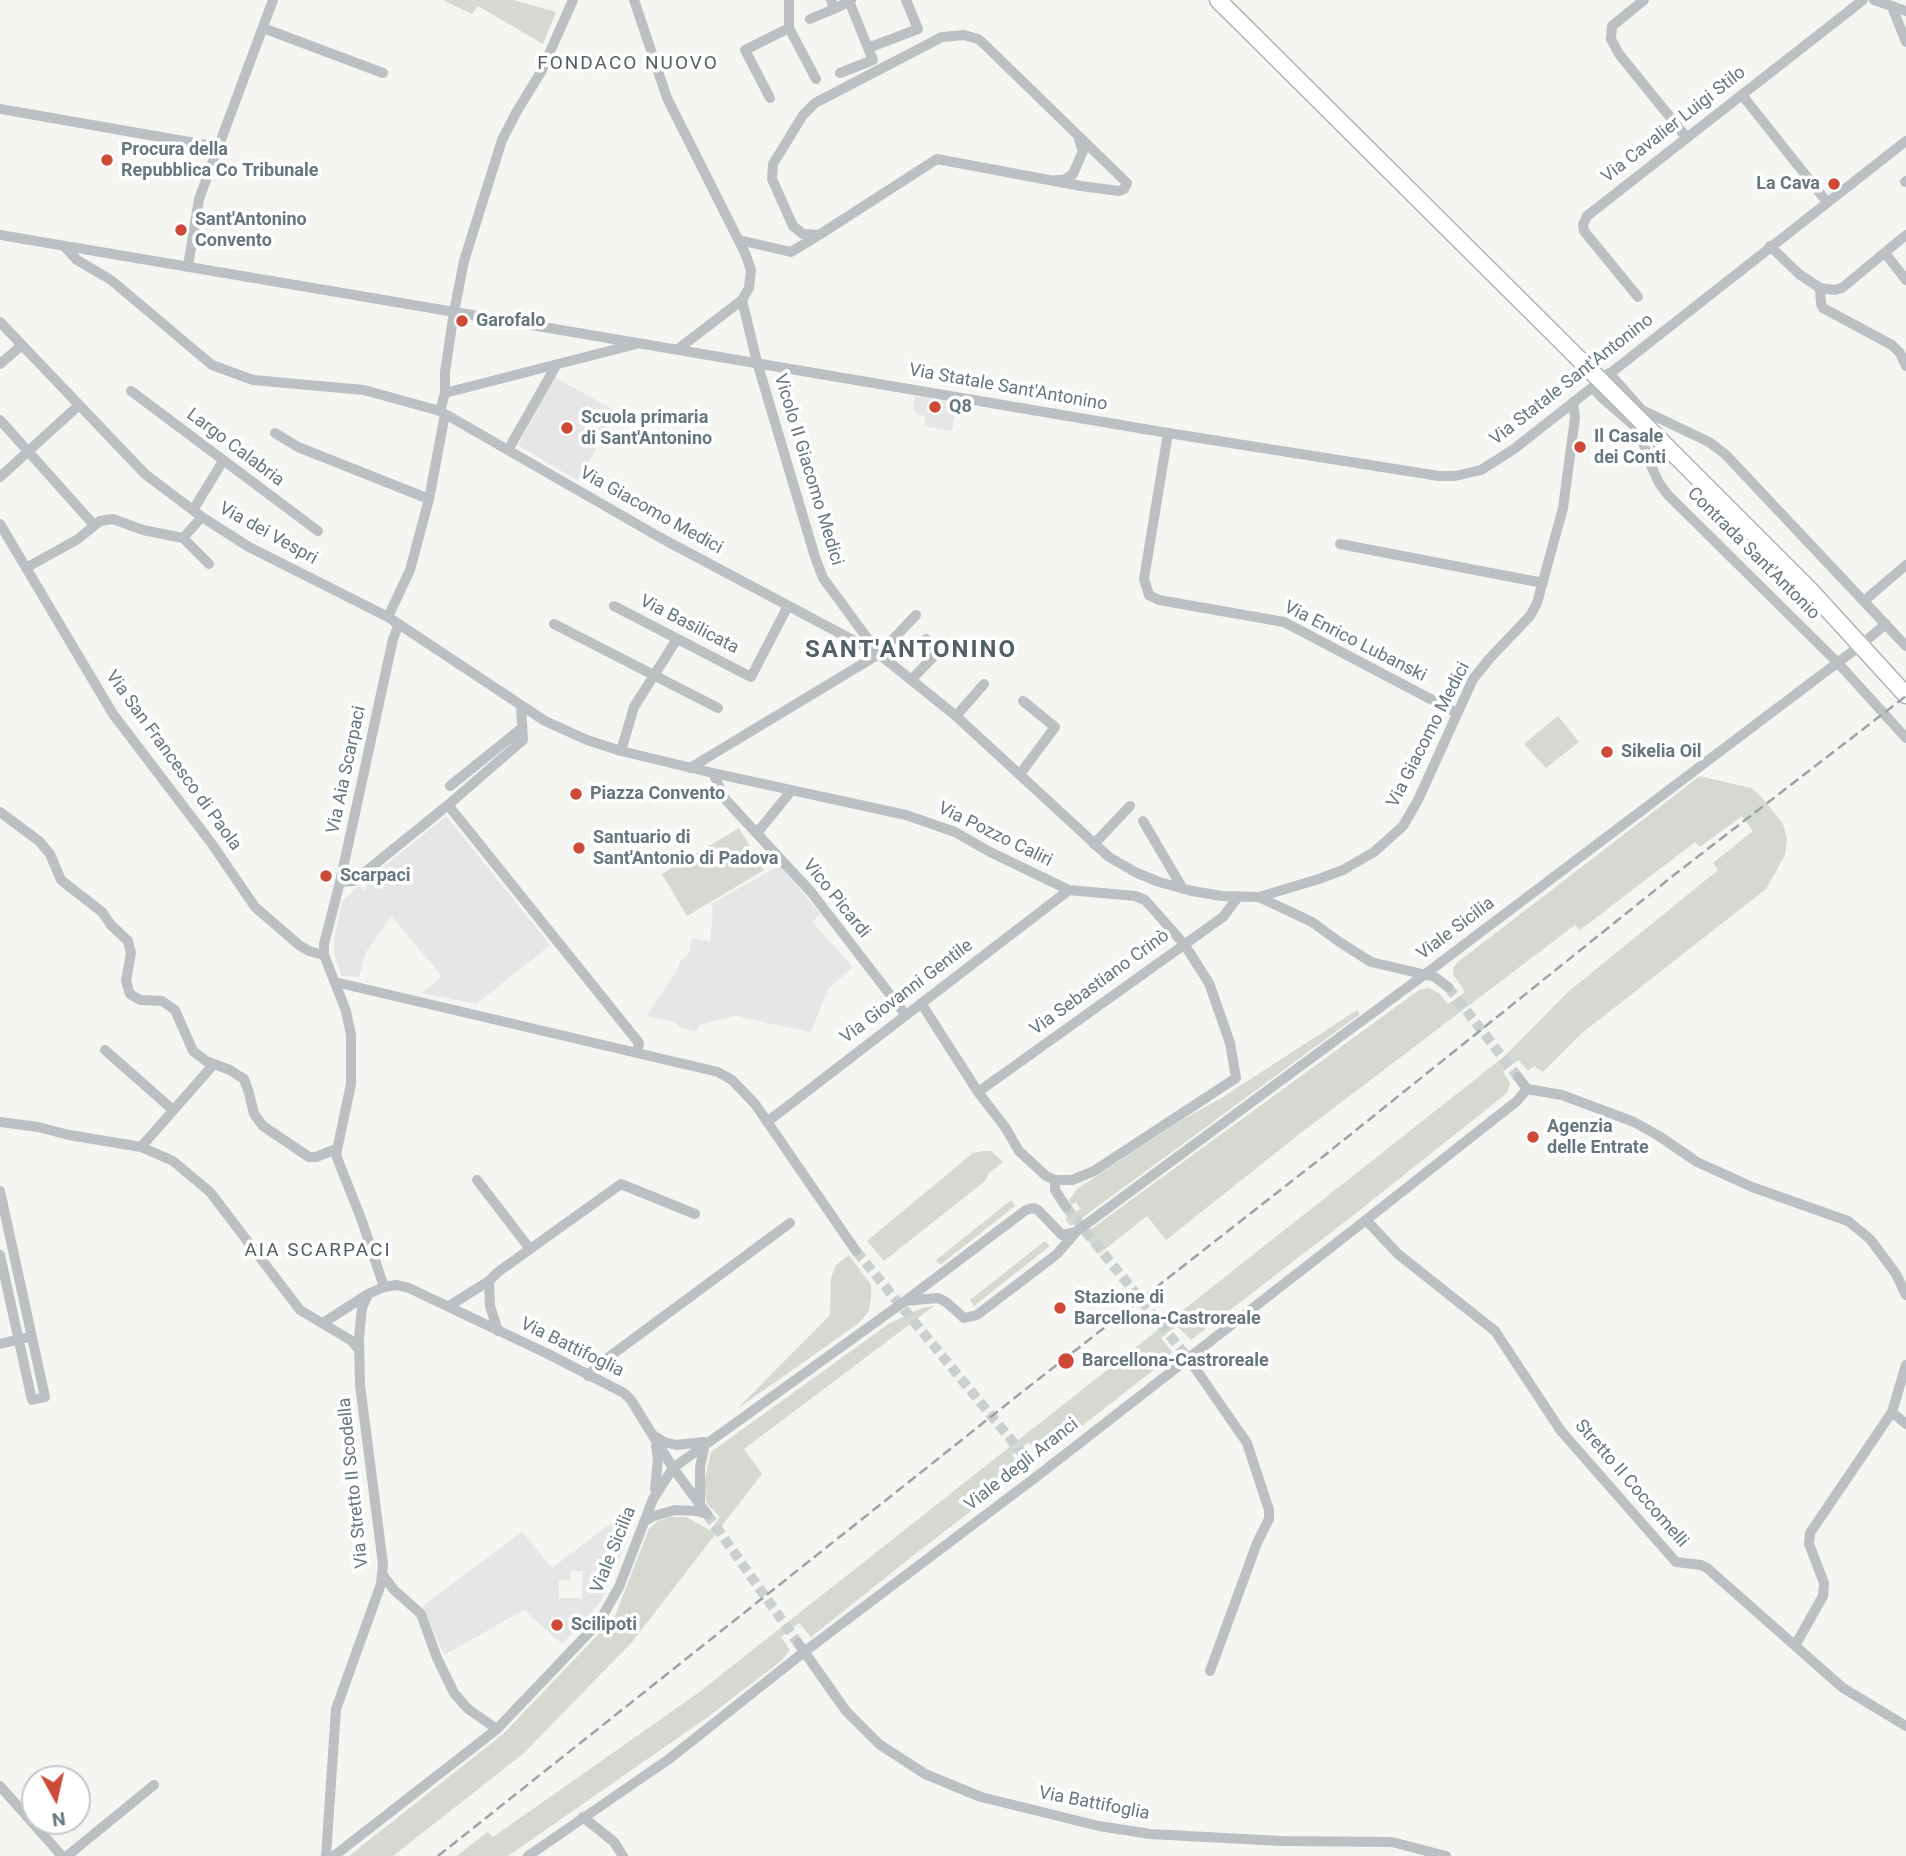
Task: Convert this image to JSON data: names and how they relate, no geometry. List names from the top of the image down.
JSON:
{
  "streets": {
    "street": [
      "Via Cavalier Luigi Stilo",
      "Via Statale Sant'Antonino",
      "Largo Calabria",
      "Vicolo II Giacomo Medici",
      "Via Giacomo Medici",
      "Via dei Vespri",
      "Contrada Sant'Antonio",
      "Via Basilicata",
      "Via Enrico Lubanski",
      "Via San Francesco di Paola",
      "Via Aia Scarpaci",
      "Via Pozzo Caliri",
      "Vico Picardi",
      "Viale Sicilia",
      "Via Sebastiano Crinò",
      "Via Giovanni Gentile",
      "Via Battifoglia",
      "Viale degli Aranci",
      "Via Stretto II Scodella",
      "Stretto II Coccomelli"
    ]
  },
  "crossings": [
    ["Via Statale Sant'Antonino", "Vicolo II Giacomo Medici"],
    ["Via Statale Sant'Antonino", "Via Giacomo Medici"],
    ["Via Statale Sant'Antonino", "Contrada Sant'Antonio"],
    ["Via Statale Sant'Antonino", "Via Enrico Lubanski"],
    ["Vicolo II Giacomo Medici", "Via Giacomo Medici"],
    ["Via Giacomo Medici", "Via Basilicata"],
    ["Via Giacomo Medici", "Via Enrico Lubanski"],
    ["Via Giacomo Medici", "Via Sebastiano Crinò"],
    ["Via dei Vespri", "Via Aia Scarpaci"],
    ["Contrada Sant'Antonio", "Viale Sicilia"],
    ["Via San Francesco di Paola", "Via Aia Scarpaci"],
    ["Via Pozzo Caliri", "Vico Picardi"],
    ["Via Pozzo Caliri", "Via Giovanni Gentile"],
    ["Vico Picardi", "Via Giovanni Gentile"],
    ["Viale Sicilia", "Via Battifoglia"],
    ["Via Battifoglia", "Viale degli Aranci"],
    ["Viale degli Aranci", "Stretto II Coccomelli"]
  ],
  "districts": ["FONDACO NUOVO", "SANT'ANTONINO", "AIA SCARPACI"],
  "places": [
    "Procura della Repubblica Co Tribunale",
    "La Cava",
    "Sant'Antonino Convento",
    "Garofalo",
    "Q8",
    "Scuola primaria di Sant'Antonino",
    "Il Casale dei Conti",
    "Sikelia Oil",
    "Piazza Convento",
    "Santuario di Sant'Antonio di Padova",
    "Scarpaci",
    "Agenzia delle Entrate",
    "Stazione di Barcellona-Castroreale",
    "Barcellona-Castroreale",
    "Scilipoti"
  ],
  "north": "bottom"
}
